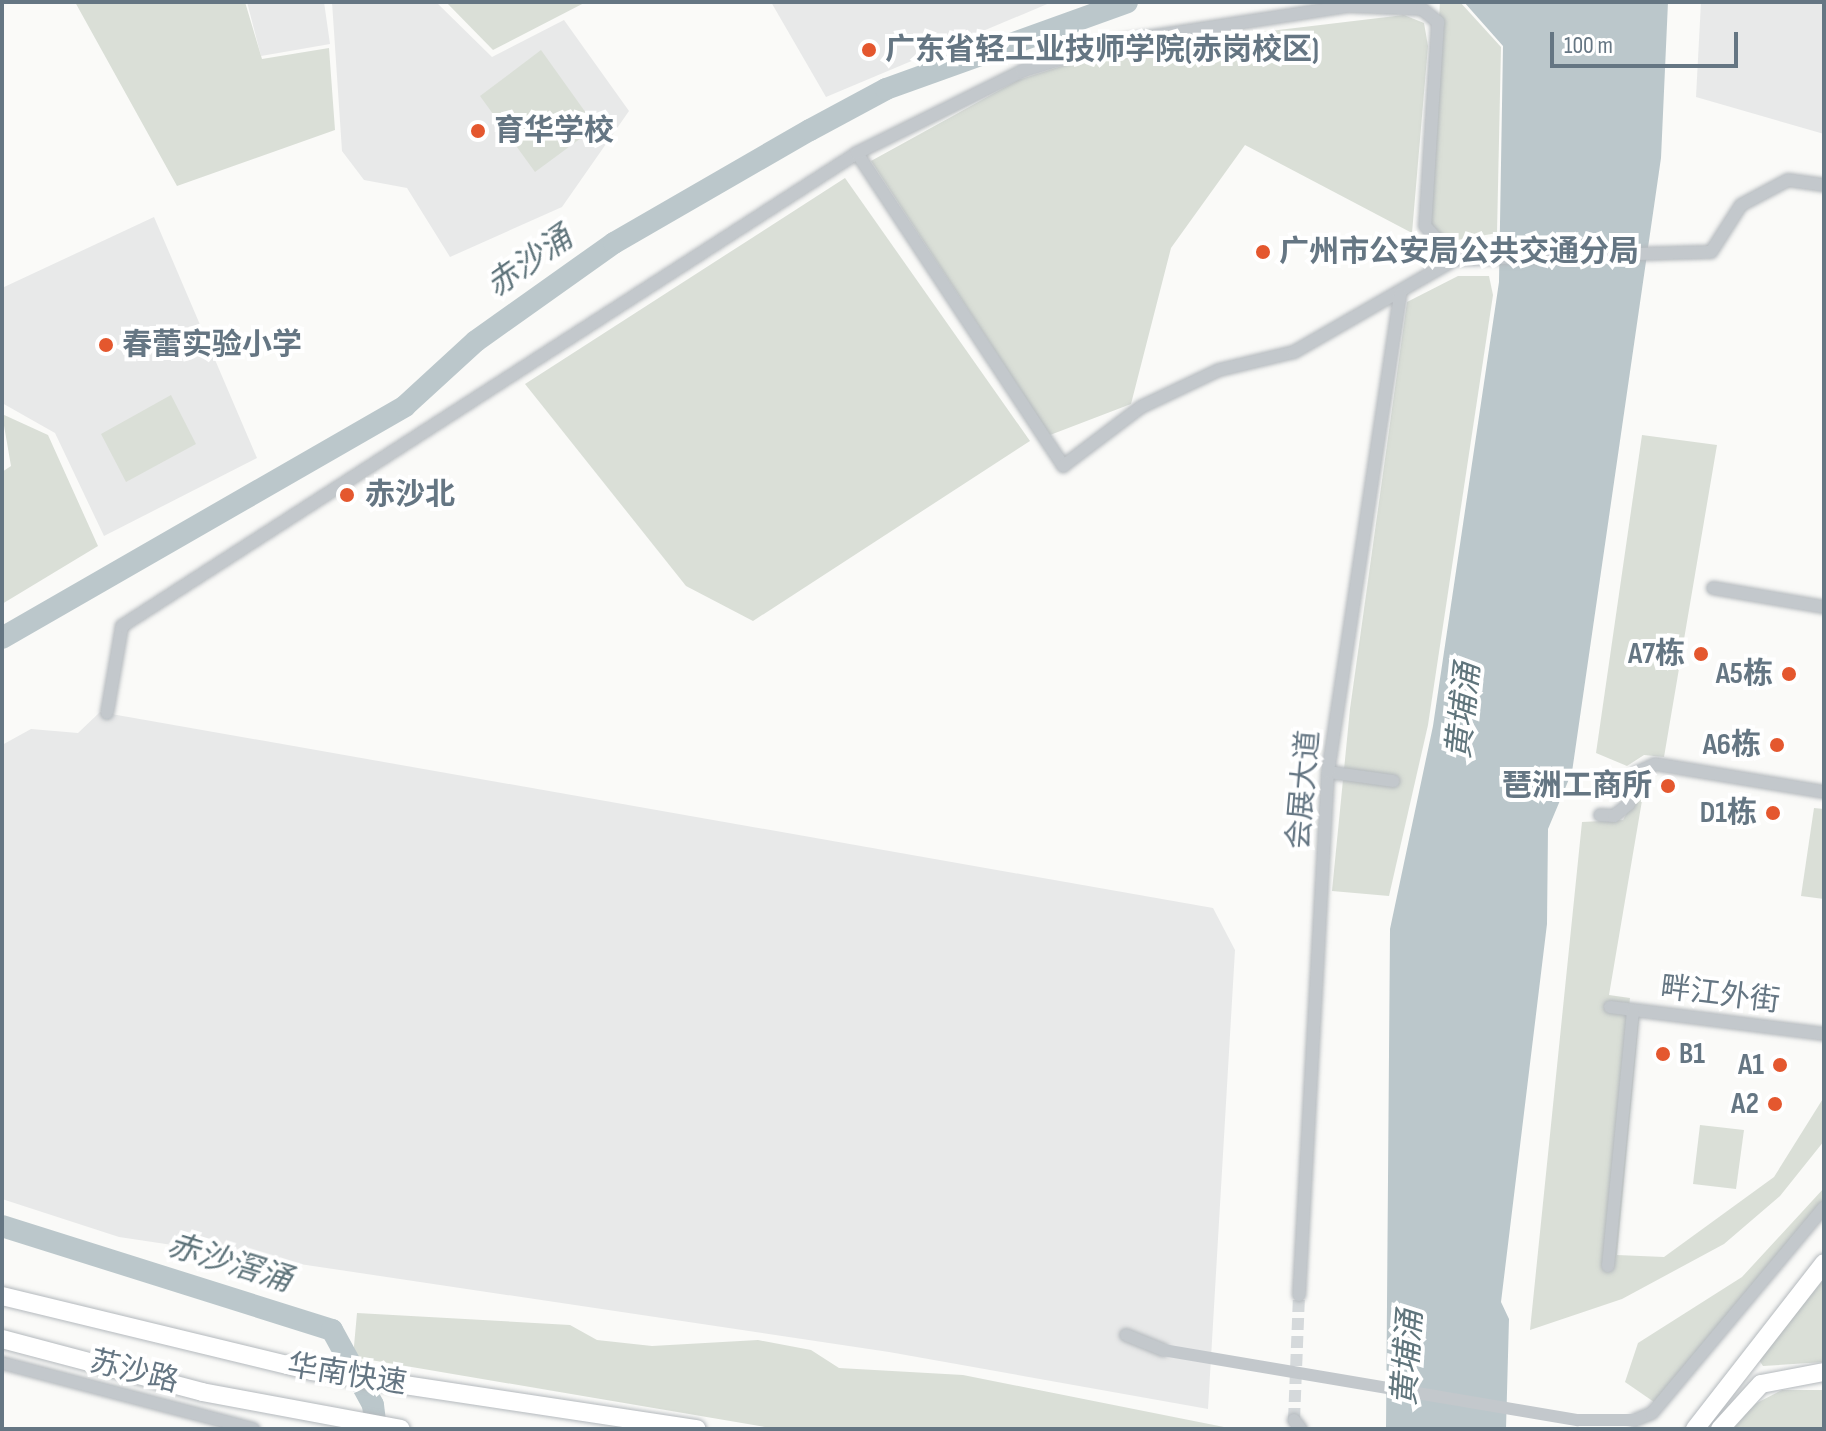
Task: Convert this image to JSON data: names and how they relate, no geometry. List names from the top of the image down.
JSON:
{
  "streets": {
    "highway": ["华南快速"],
    "street": ["会展大道", "畔江外街", "苏沙路"]
  },
  "water": ["赤沙涌", "黄埔涌", "赤沙滘涌"],
  "places": [
    "广东省轻工业技师学院(赤岗校区)",
    "育华学校",
    "广州市公安局公共交通分局",
    "春蕾实验小学",
    "赤沙北",
    "A7栋",
    "A5栋",
    "A6栋",
    "琶洲工商所",
    "D1栋",
    "B1",
    "A1",
    "A2"
  ],
  "scale_bar": "100 m"
}
